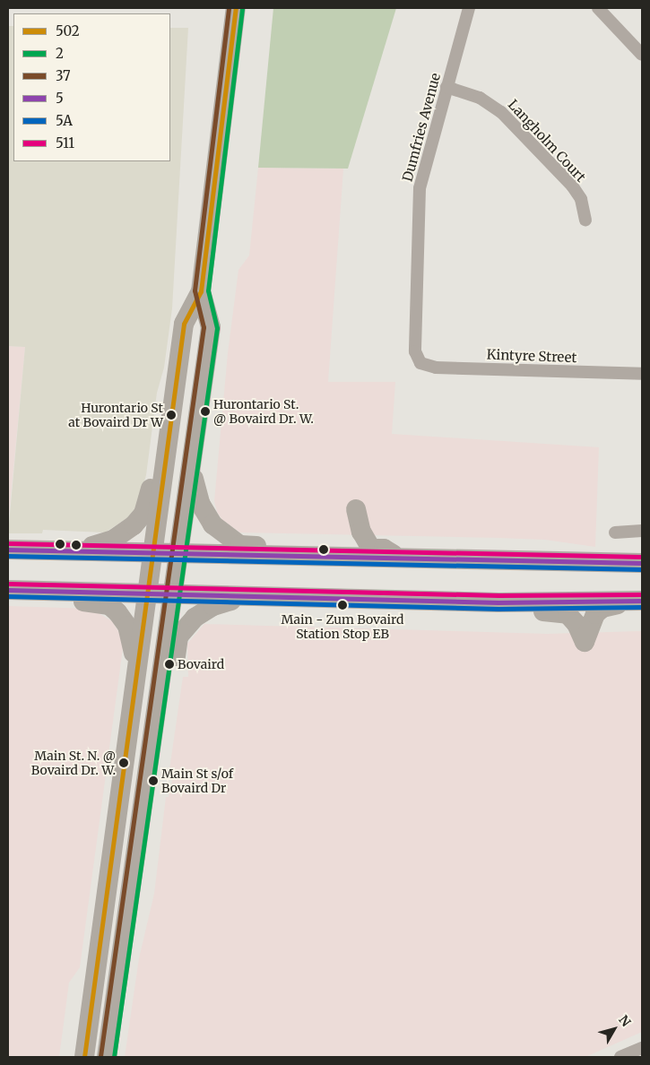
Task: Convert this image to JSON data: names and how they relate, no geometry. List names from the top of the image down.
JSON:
{
  "streets": {
    "street": ["Dumfries Avenue", "Langholm Court", "Kintyre Street"]
  },
  "crossings": [
    ["Dumfries Avenue", "Langholm Court"],
    ["Dumfries Avenue", "Kintyre Street"]
  ],
  "places": [
    "Hurontario St. @ Bovaird Dr. W.",
    "Hurontario St at Bovaird Dr W",
    "Main - Zum Bovaird Station Stop EB",
    "Bovaird",
    "Main St. N. @ Bovaird Dr. W.",
    "Main St s/of Bovaird Dr"
  ],
  "lines": [
    "transit line 502",
    "transit line 37",
    "transit line 2",
    "transit line 511",
    "transit line 5",
    "transit line 5A"
  ],
  "legend": [
    "502",
    "2",
    "37",
    "5",
    "5A",
    "511"
  ],
  "north": "top right"
}
